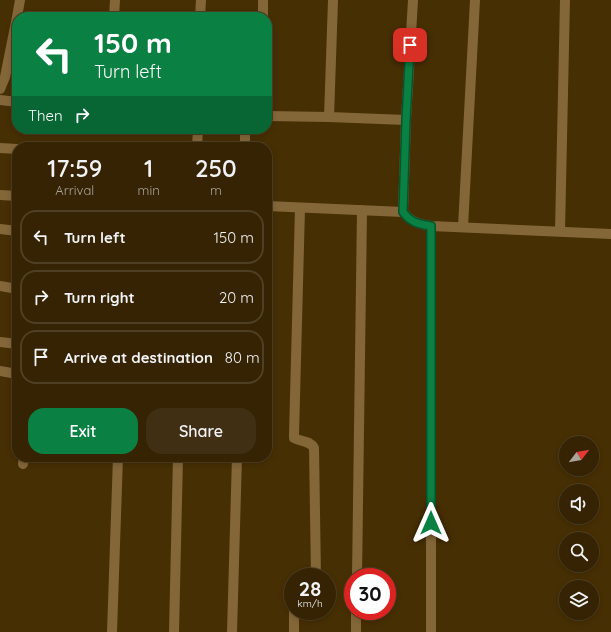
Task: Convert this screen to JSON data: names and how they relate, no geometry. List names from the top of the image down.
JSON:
{
  "north": "top right",
  "page": {
    "turn": ["150 m", "Turn left"],
    "then": "Then",
    "eta": [
      "17:59",
      "Arrival",
      "1",
      "min",
      "250",
      "m"
    ],
    "list": [
      {
        "name": "Turn left",
        "value": "150 m"
      },
      {
        "name": "Turn right",
        "value": "20 m"
      },
      {
        "name": "Arrive at destination",
        "value": "80 m"
      }
    ],
    "buttons": ["Exit", "Share"],
    "speed": "28 km/h",
    "limit": "30"
  }
}
